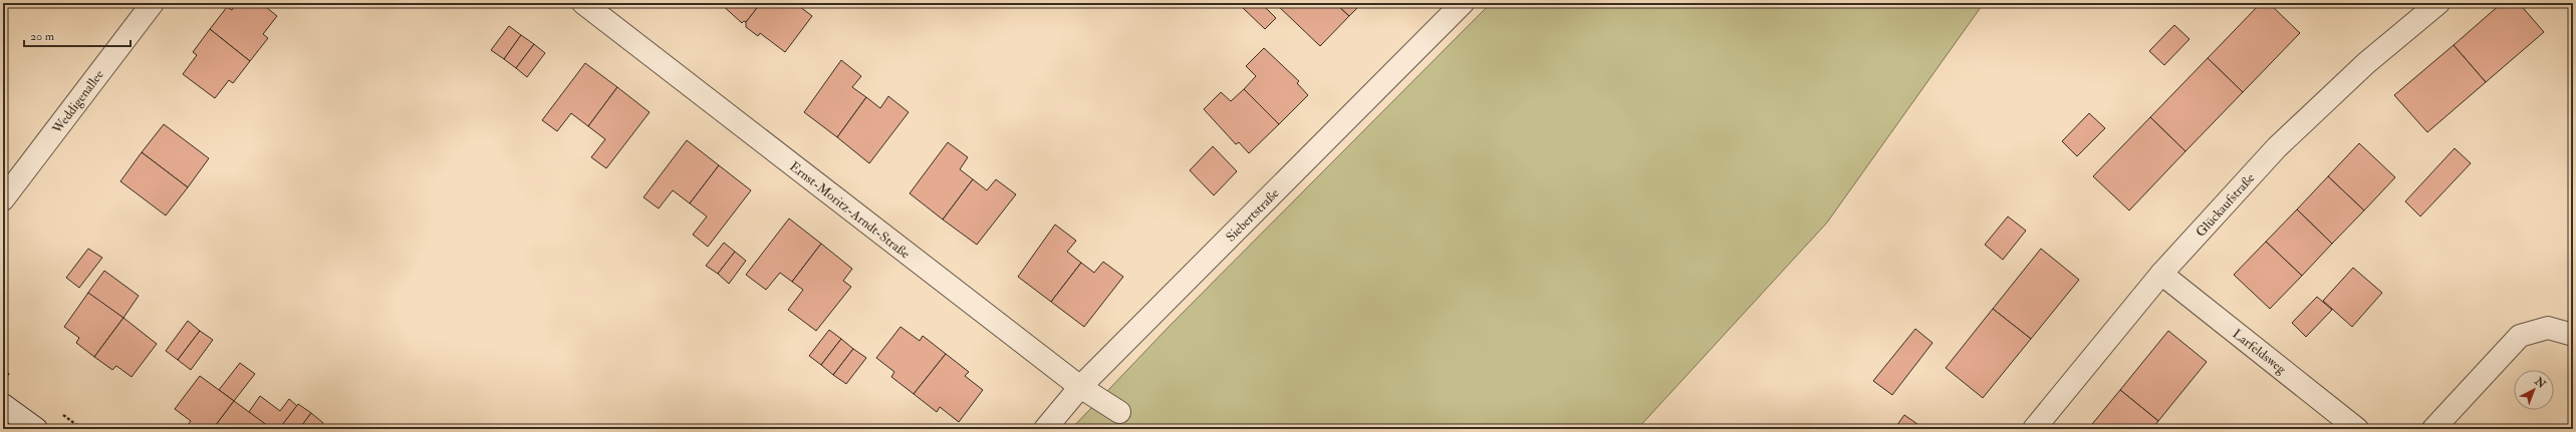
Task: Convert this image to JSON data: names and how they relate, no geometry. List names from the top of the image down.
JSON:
{
  "streets": {
    "street": [
      "Weddigenallee",
      "Glückaufstraße",
      "Ernst-Moritz-Arndt-Straße",
      "Siebertstraße",
      "Larfeldsweg"
    ]
  },
  "crossings": [
    ["Glückaufstraße", "Larfeldsweg"],
    ["Ernst-Moritz-Arndt-Straße", "Siebertstraße"]
  ],
  "scale_bar": "20 m",
  "north": "top right"
}
